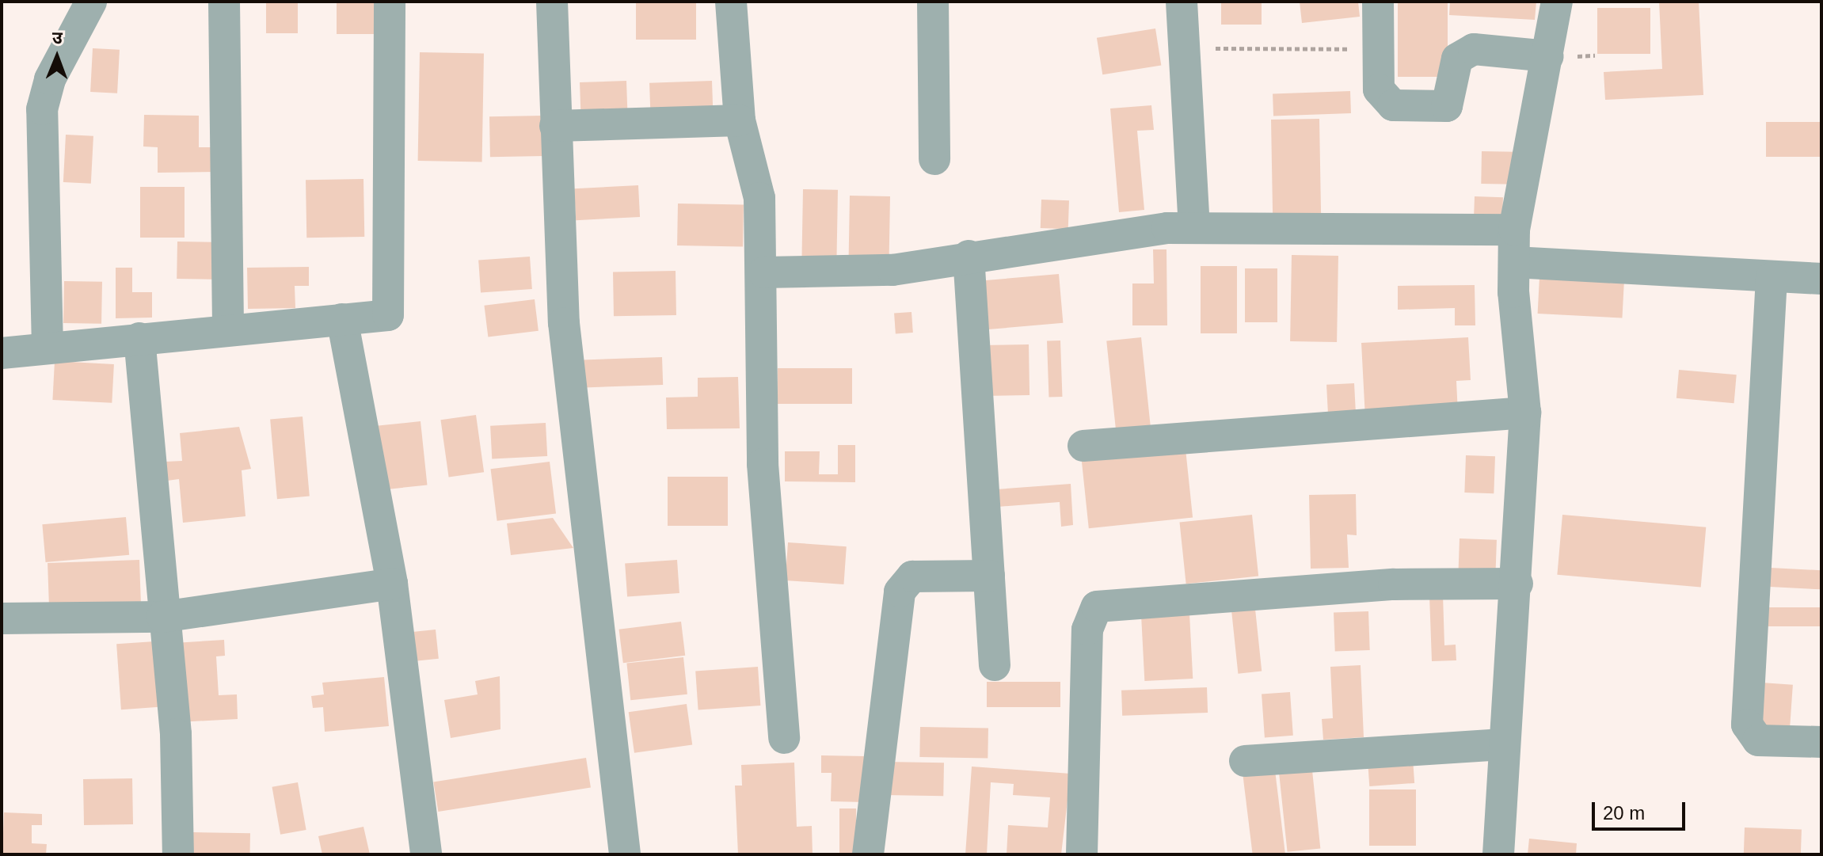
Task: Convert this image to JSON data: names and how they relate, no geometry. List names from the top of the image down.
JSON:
{
  "scale_bar": "20 m",
  "north": "top"
}
